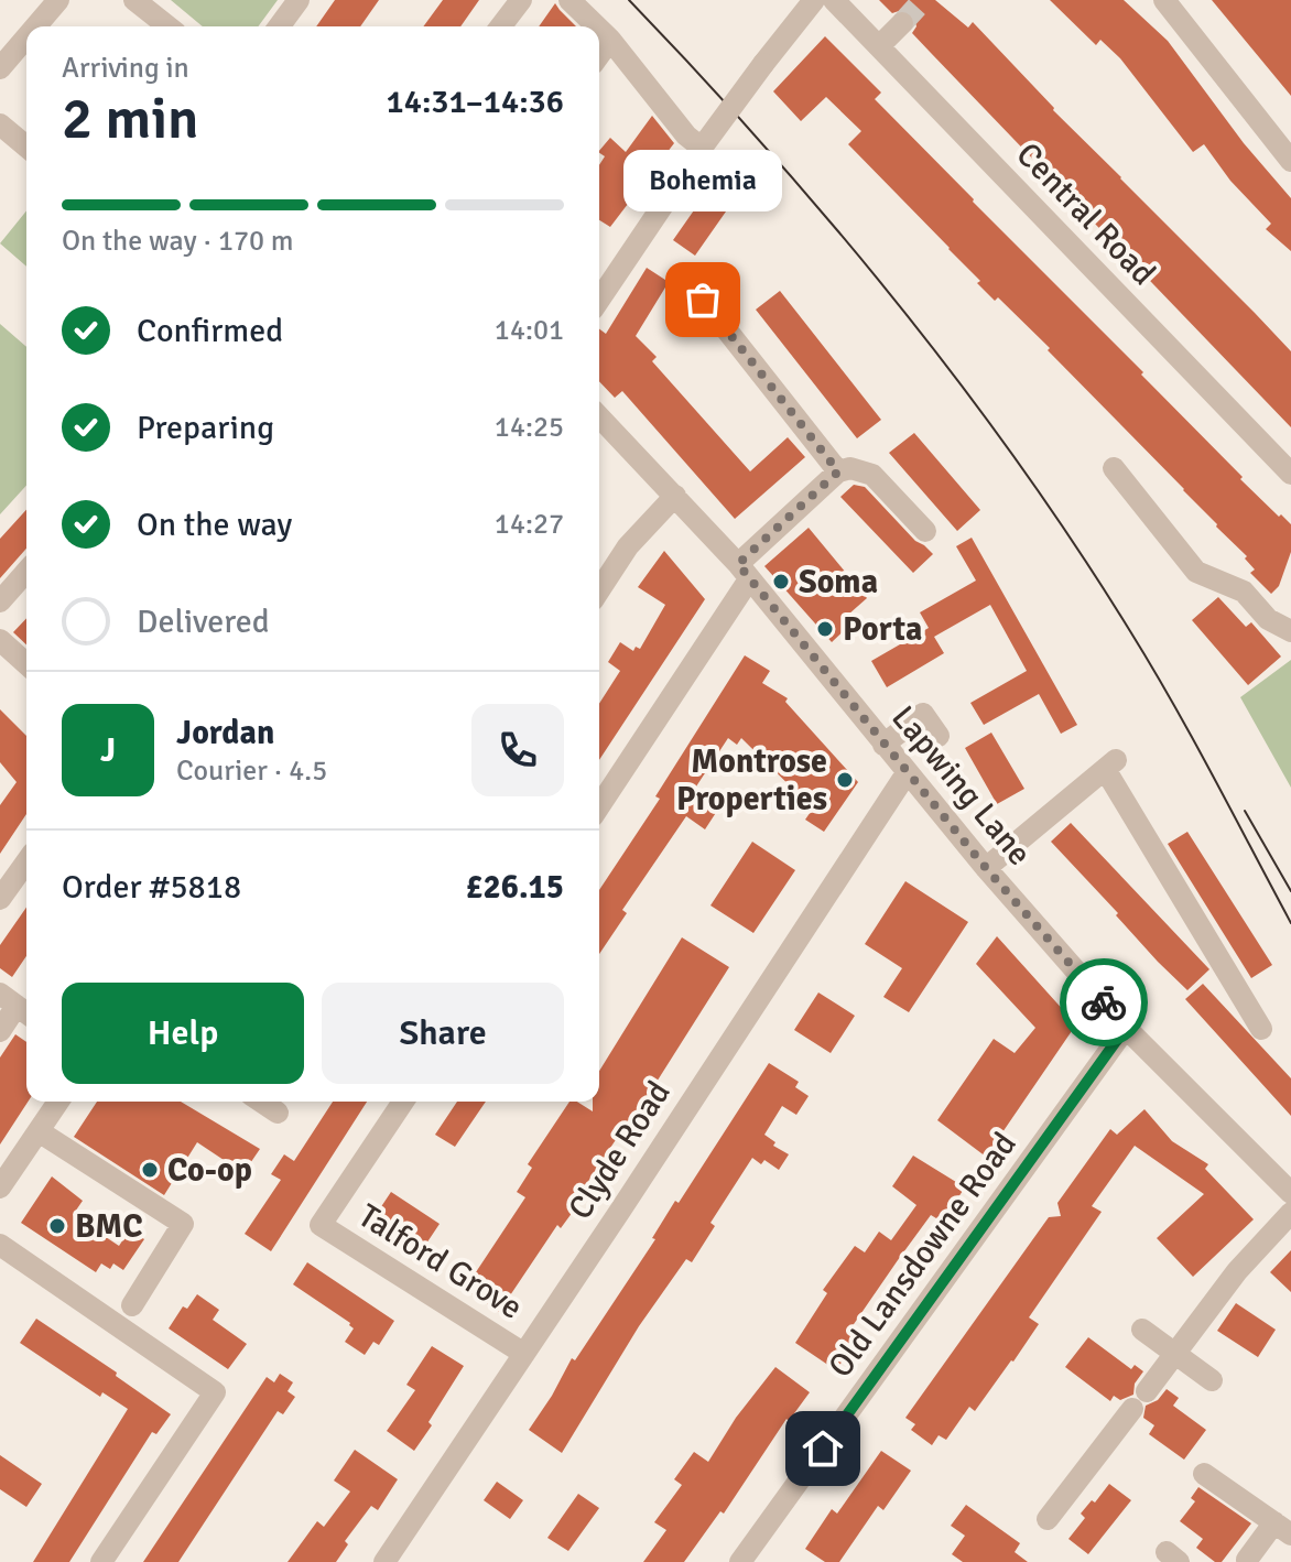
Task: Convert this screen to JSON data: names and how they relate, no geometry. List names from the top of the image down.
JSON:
{
  "streets": {
    "street": [
      "Central Road",
      "Lapwing Lane",
      "Clyde Road",
      "Old Lansdowne Road",
      "Talford Grove"
    ]
  },
  "crossings": [
    ["Lapwing Lane", "Clyde Road"],
    ["Lapwing Lane", "Old Lansdowne Road"],
    ["Clyde Road", "Talford Grove"]
  ],
  "places": [
    "Bohemia",
    "Soma",
    "Porta",
    "Montrose Properties",
    "Co-op",
    "BMC"
  ],
  "page": {
    "heading": ["2 min", "Arriving in", "14:31–14:36"],
    "panel": [
      "Jordan",
      "Courier · 4.5",
      "Order #5818",
      "£26.15"
    ],
    "bubble": "Bohemia",
    "bar": "On the way · 170 m",
    "list": [
      ["Confirmed", "14:01"],
      ["Preparing", "14:25"],
      ["On the way", "14:27"],
      "Delivered"
    ],
    "round": "J",
    "buttons": ["Help", "Share"]
  }
}
